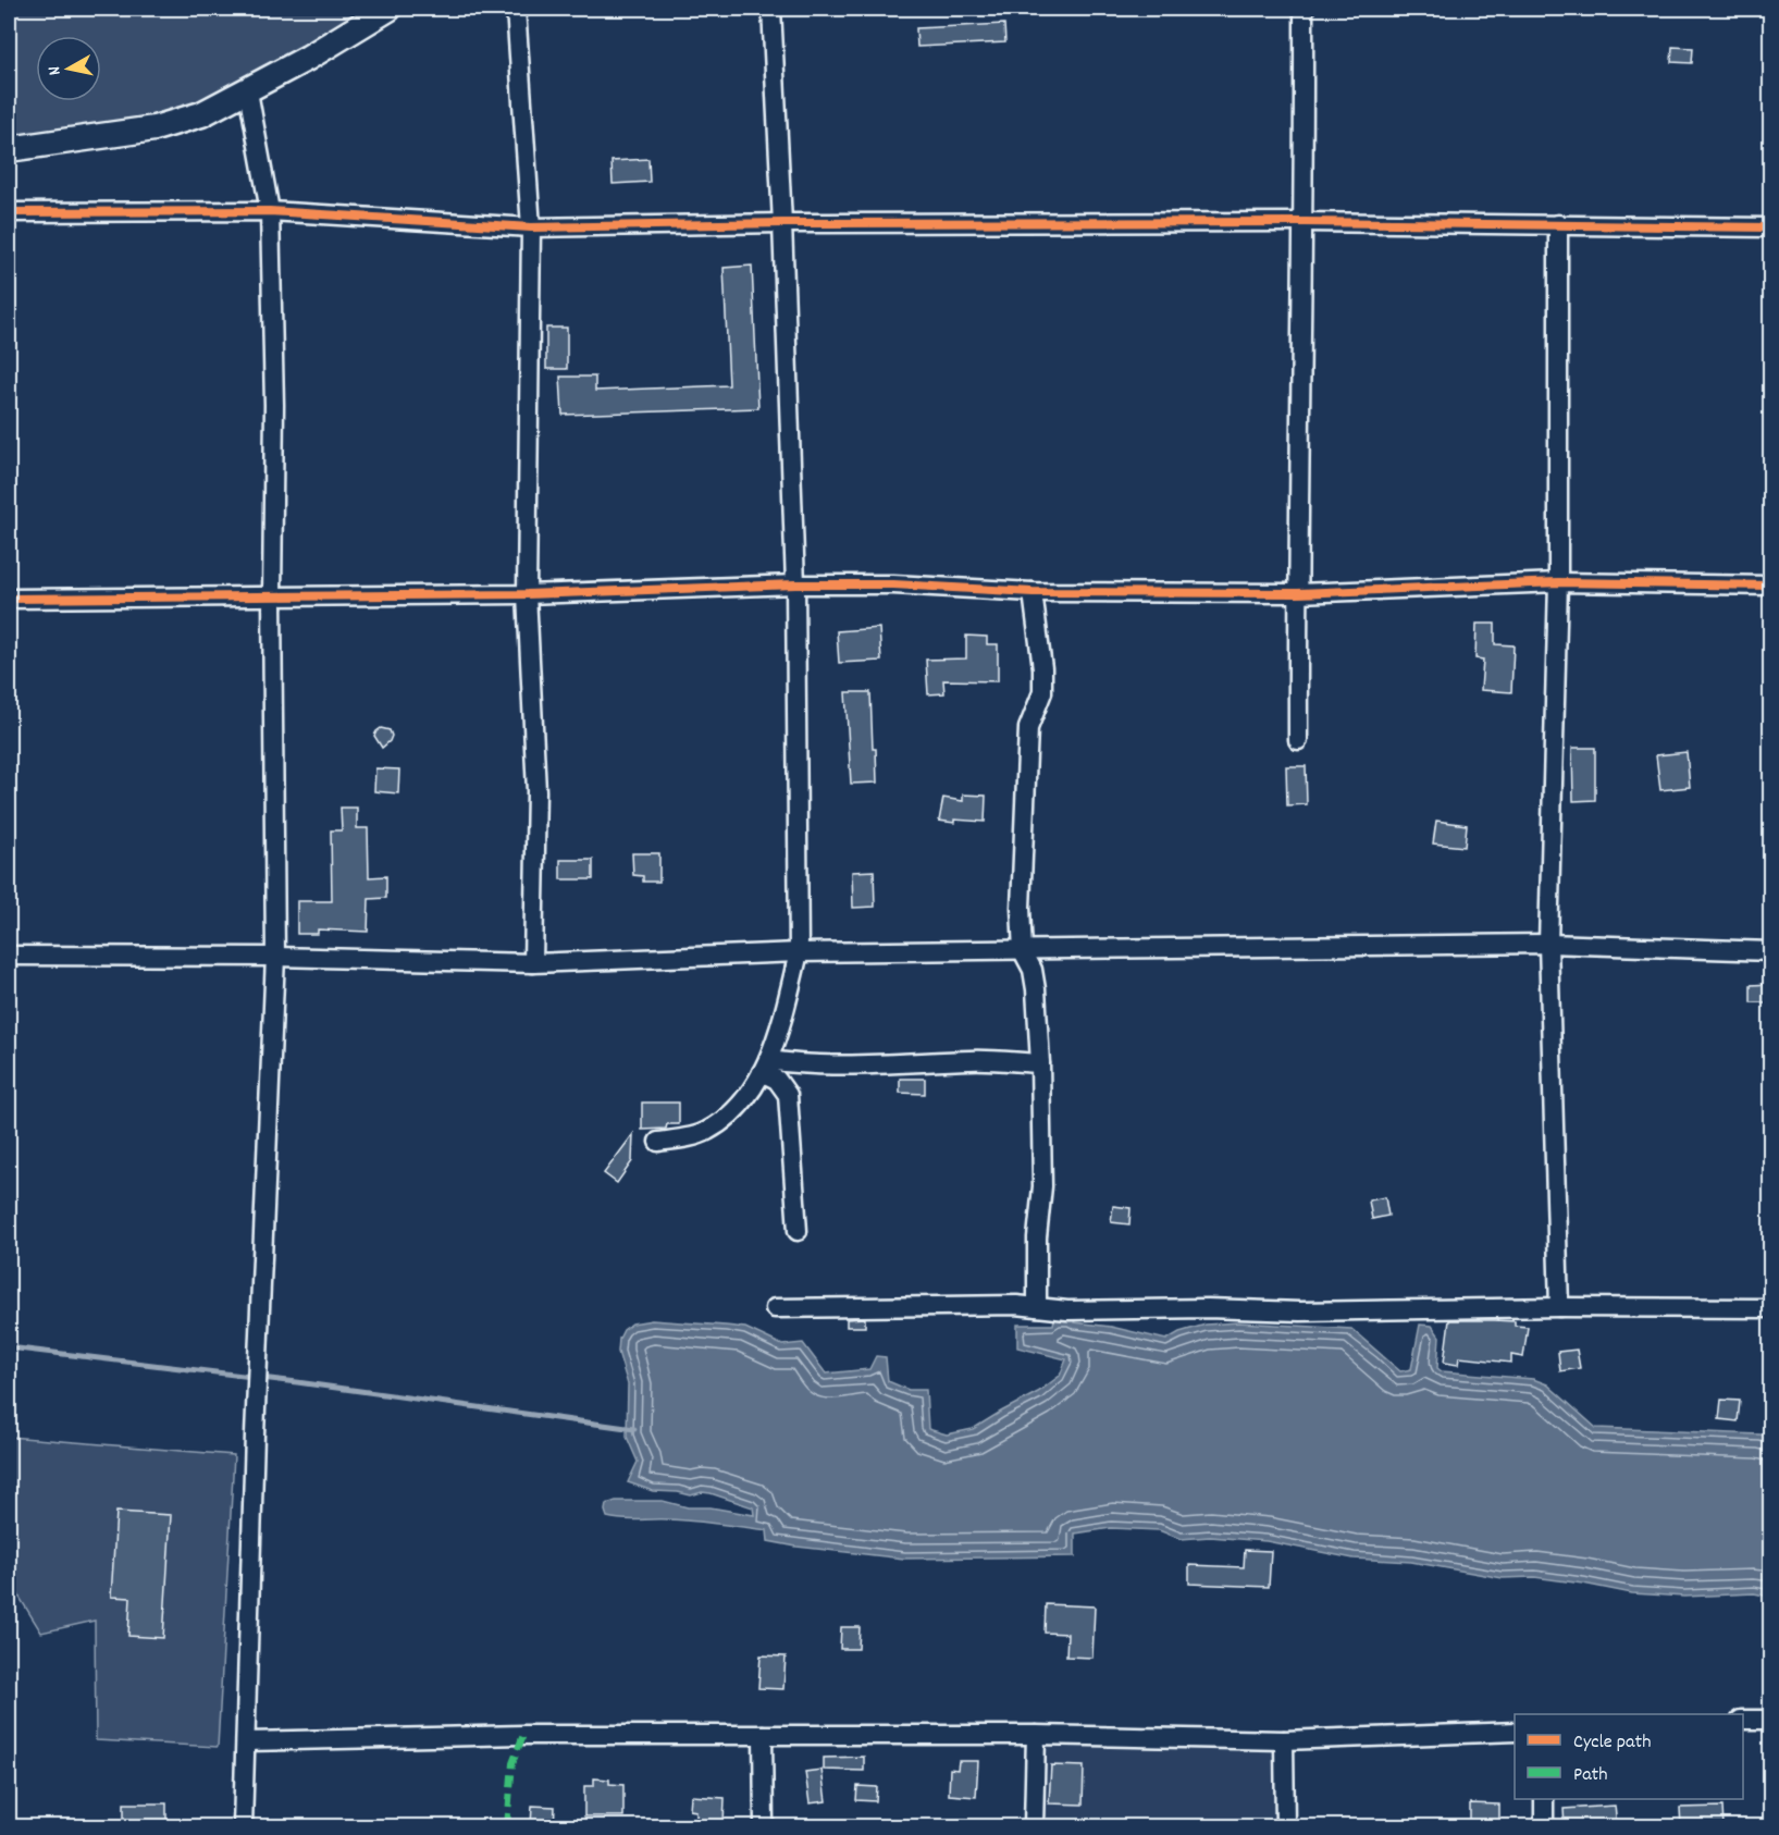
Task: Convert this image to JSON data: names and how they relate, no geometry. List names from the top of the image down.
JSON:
{
  "legend": ["Cycle path", "Path"],
  "north": "left"
}
